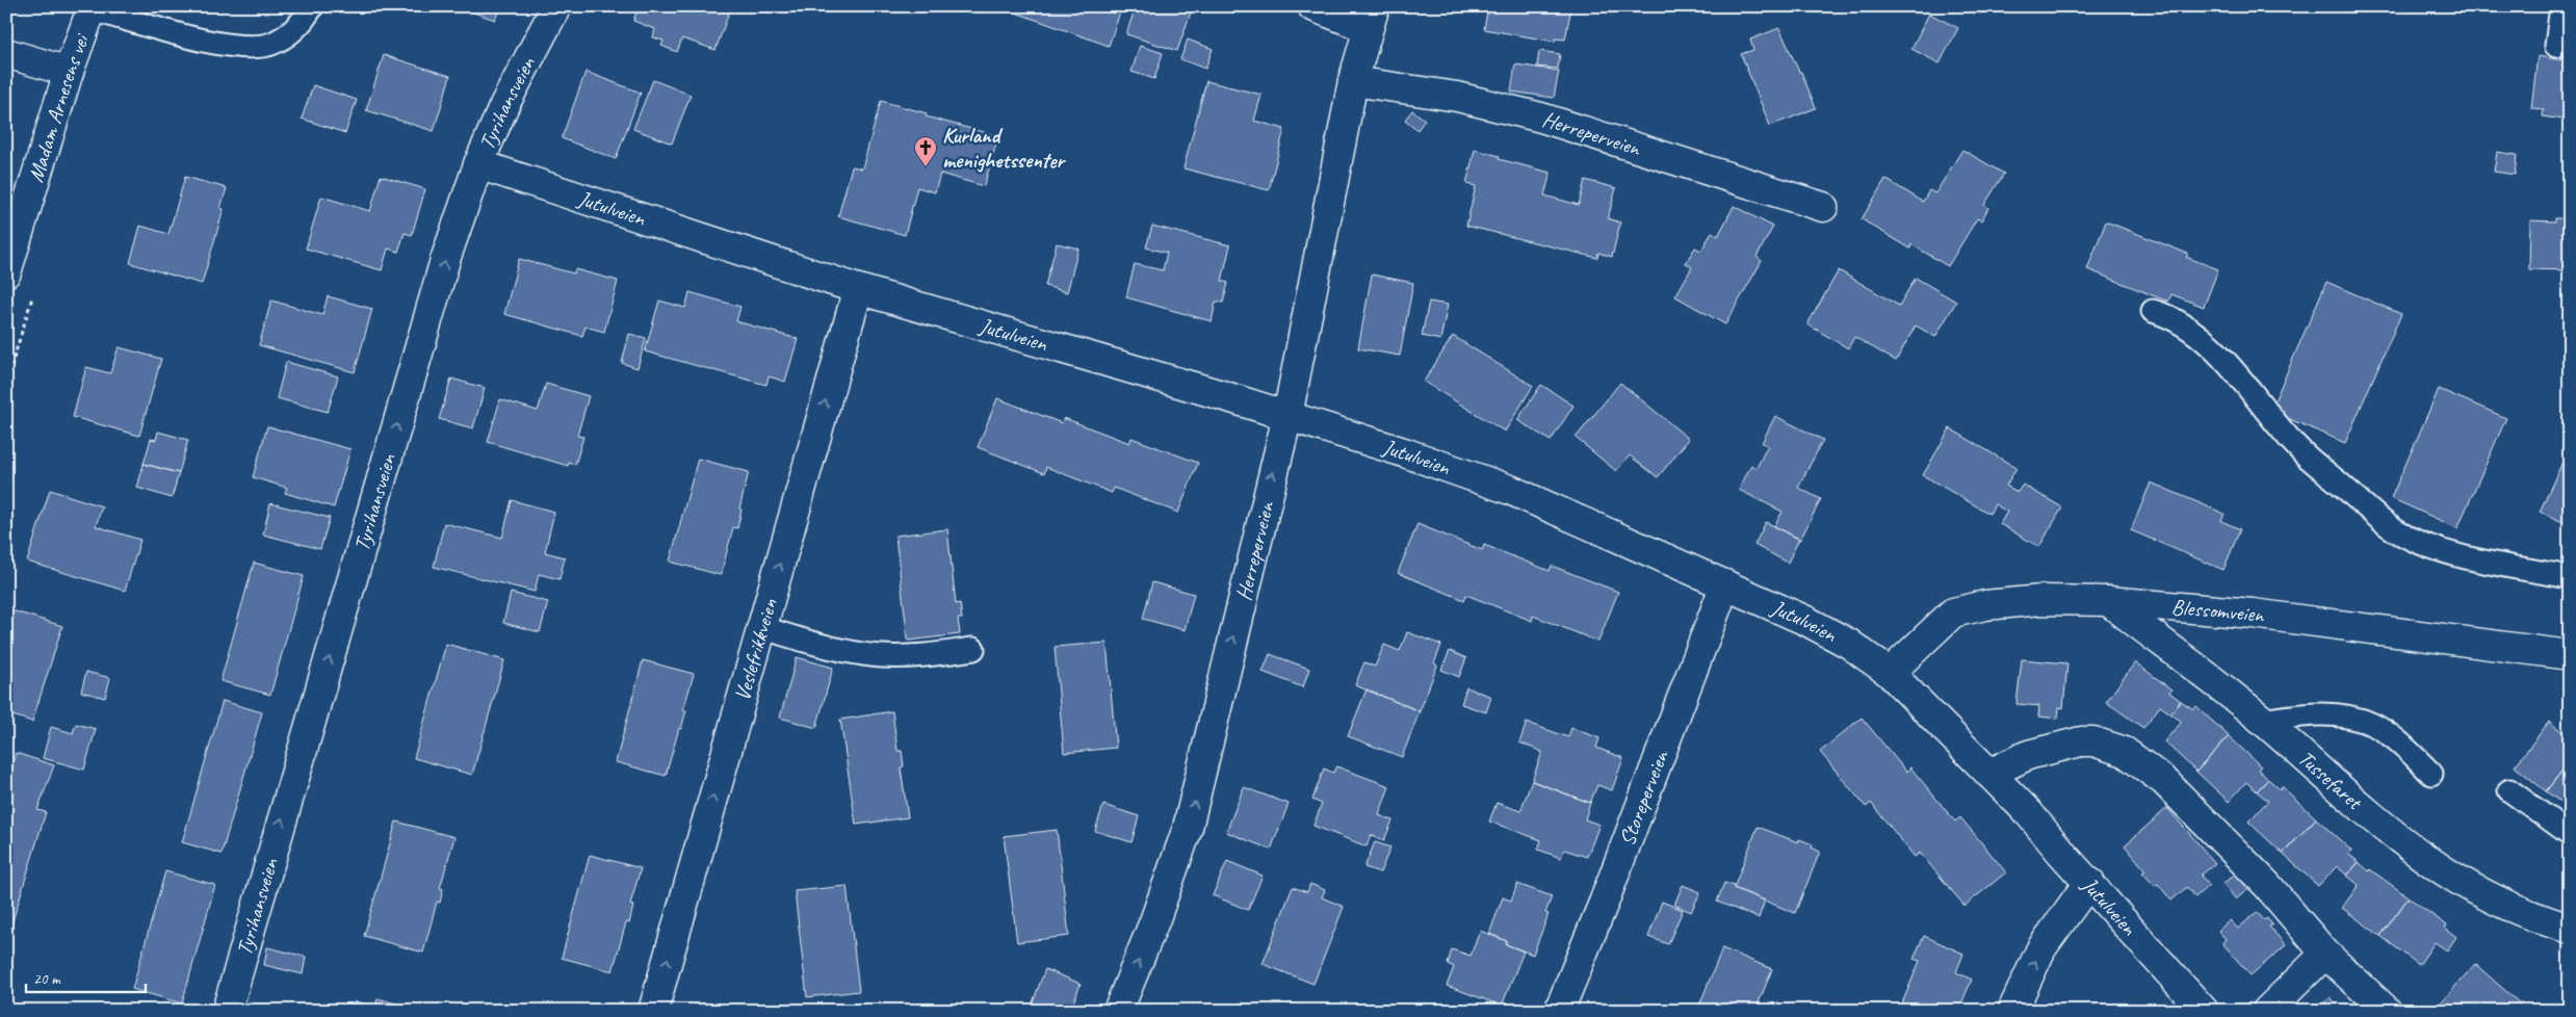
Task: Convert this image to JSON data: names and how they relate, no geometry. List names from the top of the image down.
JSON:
{
  "streets": {
    "street": [
      "Tyrihansveien",
      "Madam Arnesens vei",
      "Herreperveien",
      "Jutulveien",
      "Blessomveien",
      "Veslefrikkveien",
      "Tussefaret",
      "Storeperveien"
    ]
  },
  "crossings": [
    ["Tyrihansveien", "Jutulveien"],
    ["Herreperveien", "Jutulveien"],
    ["Jutulveien", "Blessomveien"],
    ["Jutulveien", "Veslefrikkveien"],
    ["Jutulveien", "Storeperveien"],
    ["Blessomveien", "Tussefaret"]
  ],
  "one_way": ["Tyrihansveien", "Herreperveien", "Veslefrikkveien"],
  "places": {
    "church": ["Kurland menighetssenter"]
  },
  "scale_bar": "20 m"
}
